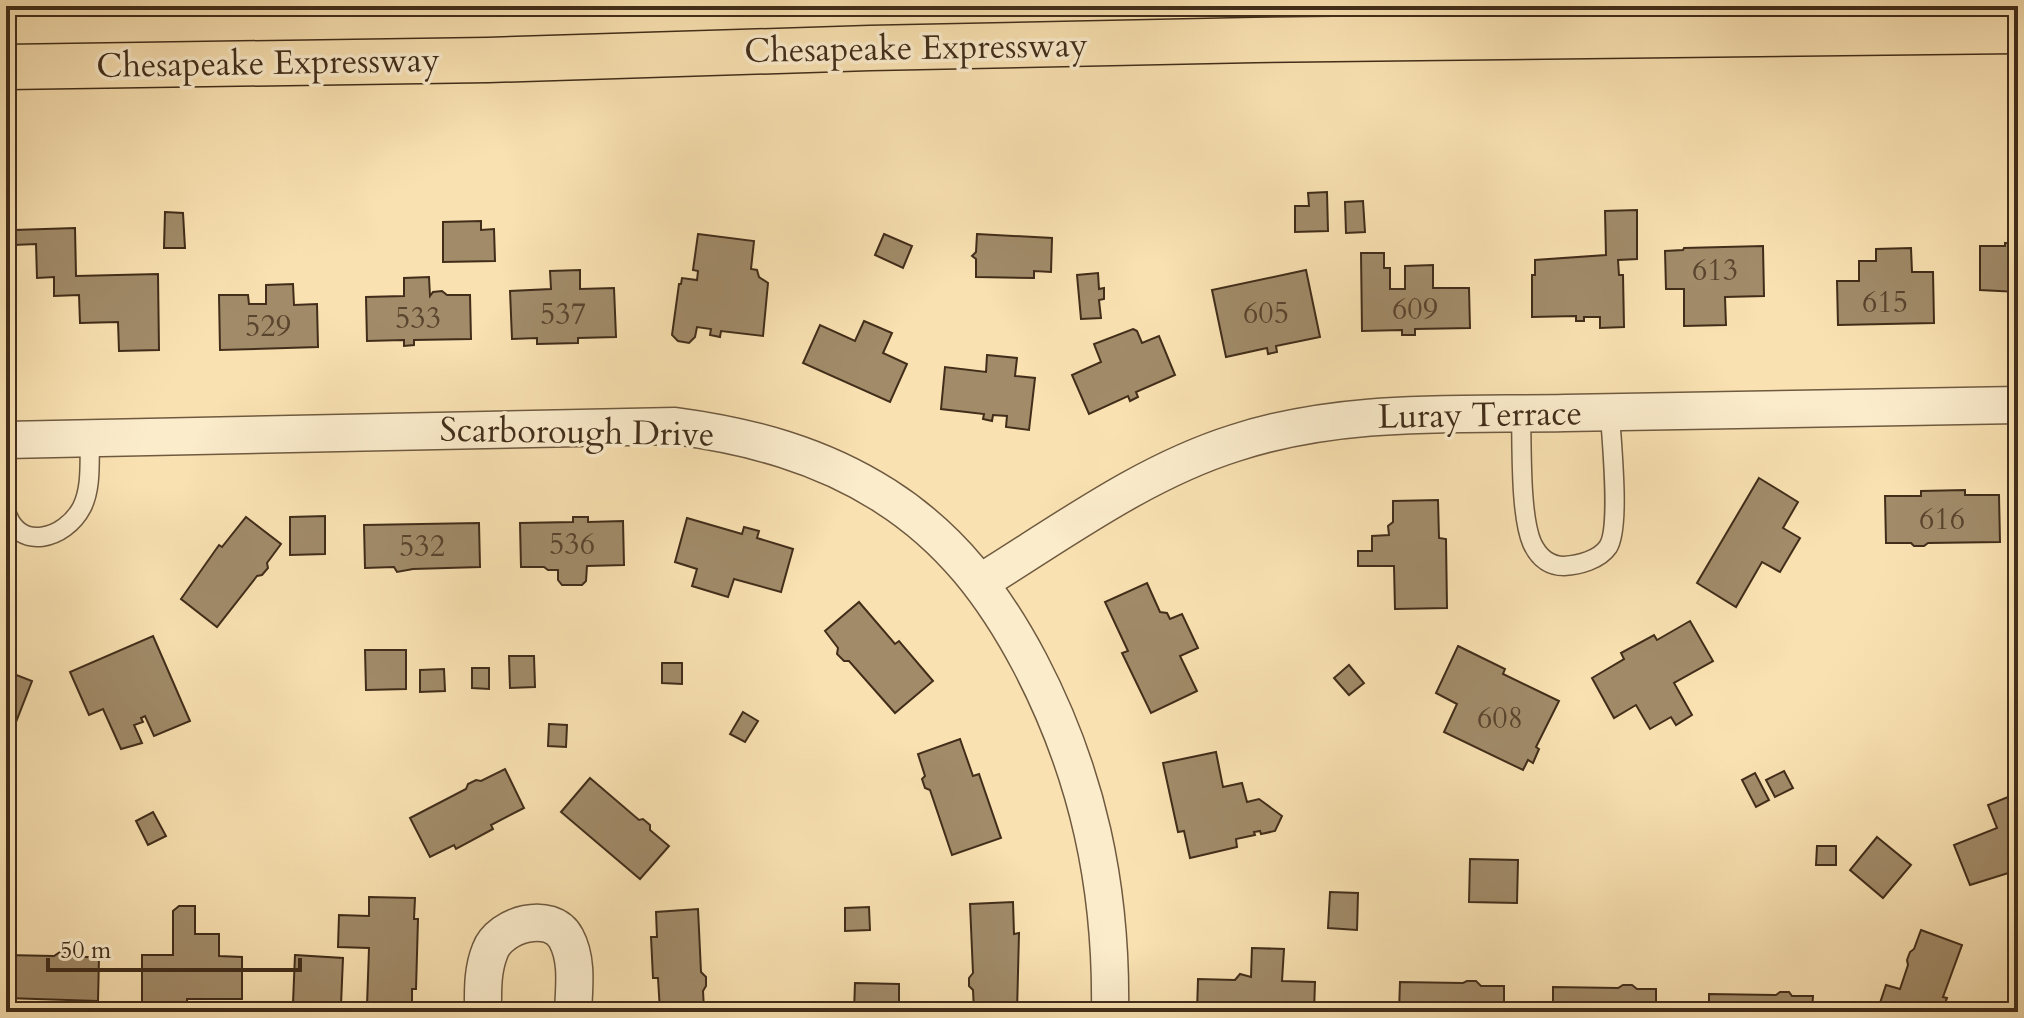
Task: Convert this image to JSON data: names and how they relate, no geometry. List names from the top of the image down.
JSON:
{
  "streets": {
    "highway": ["Chesapeake Expressway"],
    "street": ["Luray Terrace", "Scarborough Drive"]
  },
  "crossings": [
    ["Luray Terrace", "Scarborough Drive"]
  ],
  "house_numbers": [
    "613",
    "615",
    "609",
    "605",
    "537",
    "533",
    "529",
    "616",
    "536",
    "532",
    "608"
  ],
  "scale_bar": "50 m"
}
